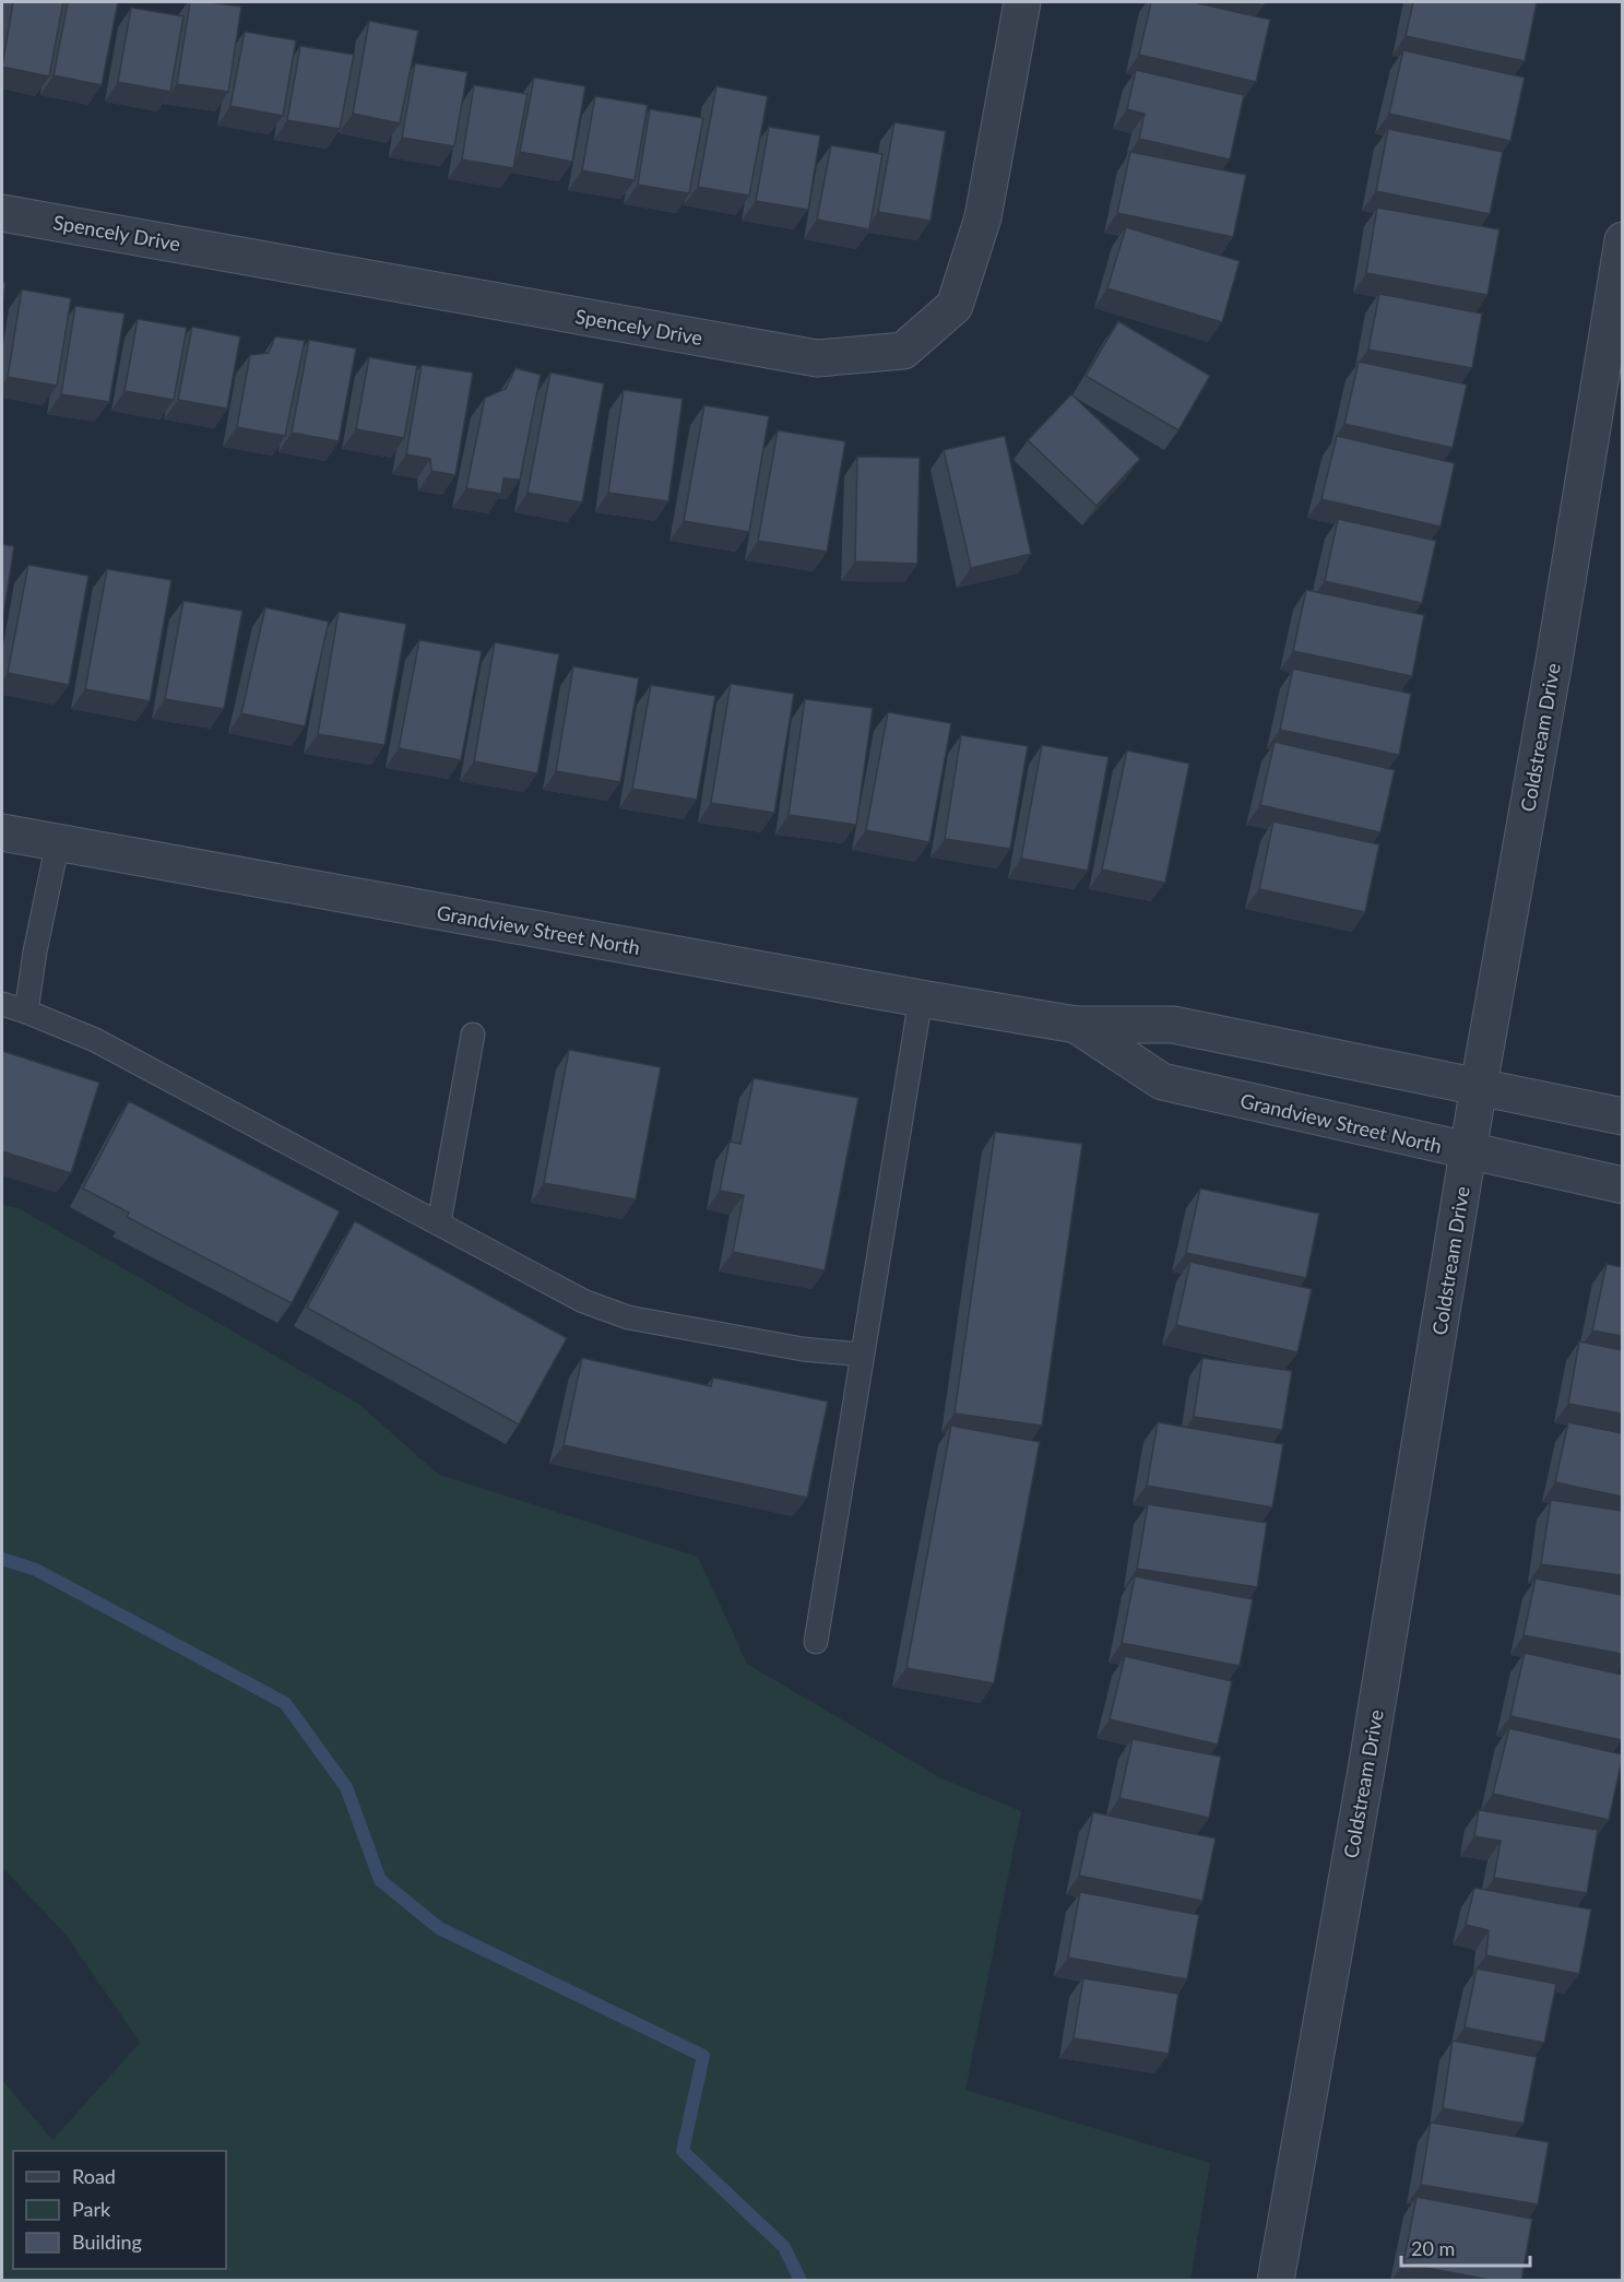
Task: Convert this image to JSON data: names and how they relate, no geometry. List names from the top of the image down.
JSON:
{
  "streets": {
    "street": ["Spencely Drive", "Coldstream Drive", "Grandview Street North"]
  },
  "crossings": [
    ["Coldstream Drive", "Grandview Street North"]
  ],
  "legend": ["Road", "Park", "Building"],
  "scale_bar": "20 m"
}
